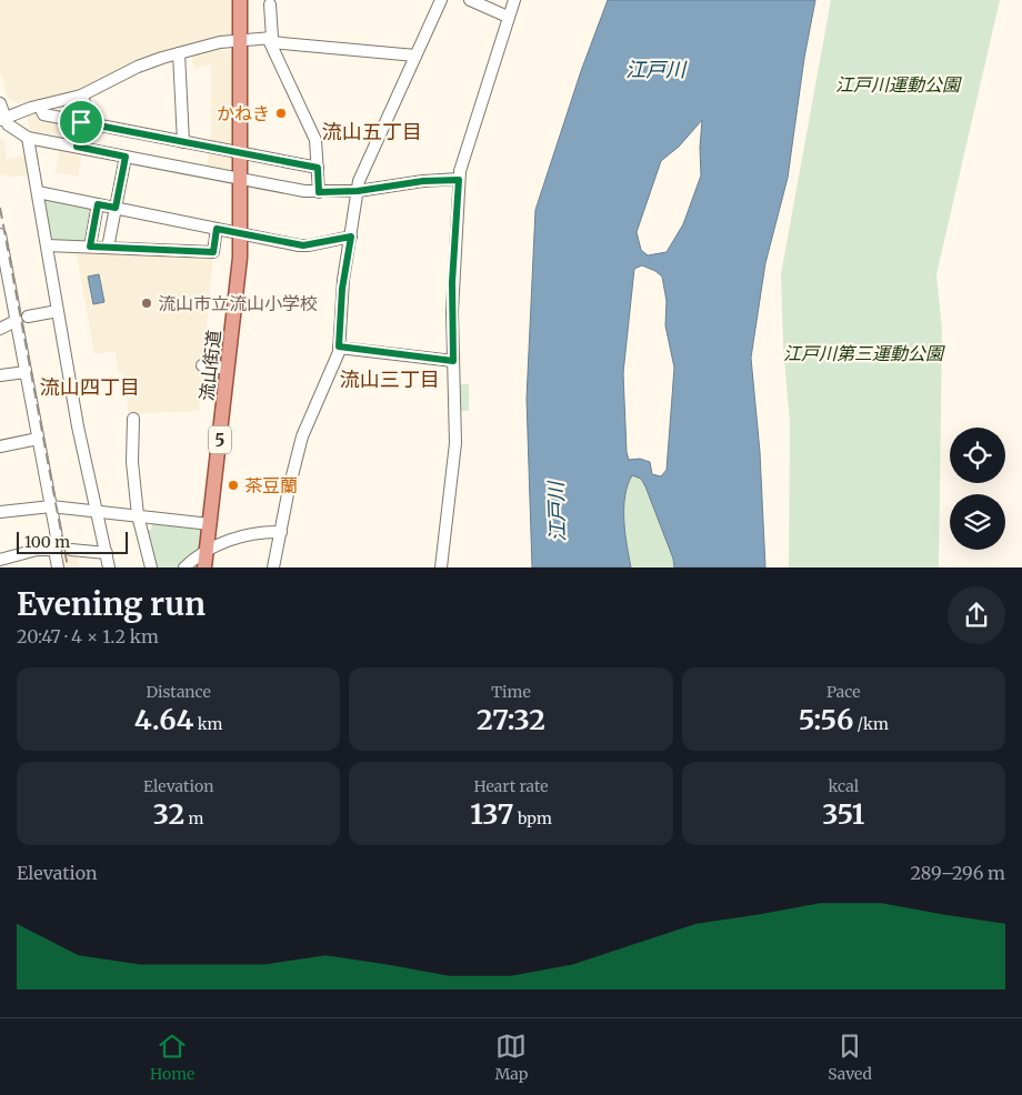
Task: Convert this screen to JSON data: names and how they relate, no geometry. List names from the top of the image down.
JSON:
{
  "streets": {
    "main road": ["流山街道", "5"]
  },
  "districts": ["流山五丁目", "流山三丁目", "流山四丁目"],
  "water": ["江戸川"],
  "parks": ["江戸川運動公園", "江戸川第三運動公園"],
  "places": ["かねき", "流山市立流山小学校", "茶豆蘭"],
  "scale_bar": "100 m",
  "page": {
    "scale": "100 m",
    "heading": ["Evening run", "20:47 · 4 × 1.2 km"],
    "stats": [
      ["Distance", "4.64 km"],
      ["Time", "27:32"],
      ["Pace", "5:56 /km"],
      ["Elevation", "32 m"],
      ["Heart rate", "137 bpm"],
      ["kcal", "351"]
    ],
    "chart": ["Elevation", "289–296 m"],
    "tabs": ["Home", "Map", "Saved"]
  }
}
